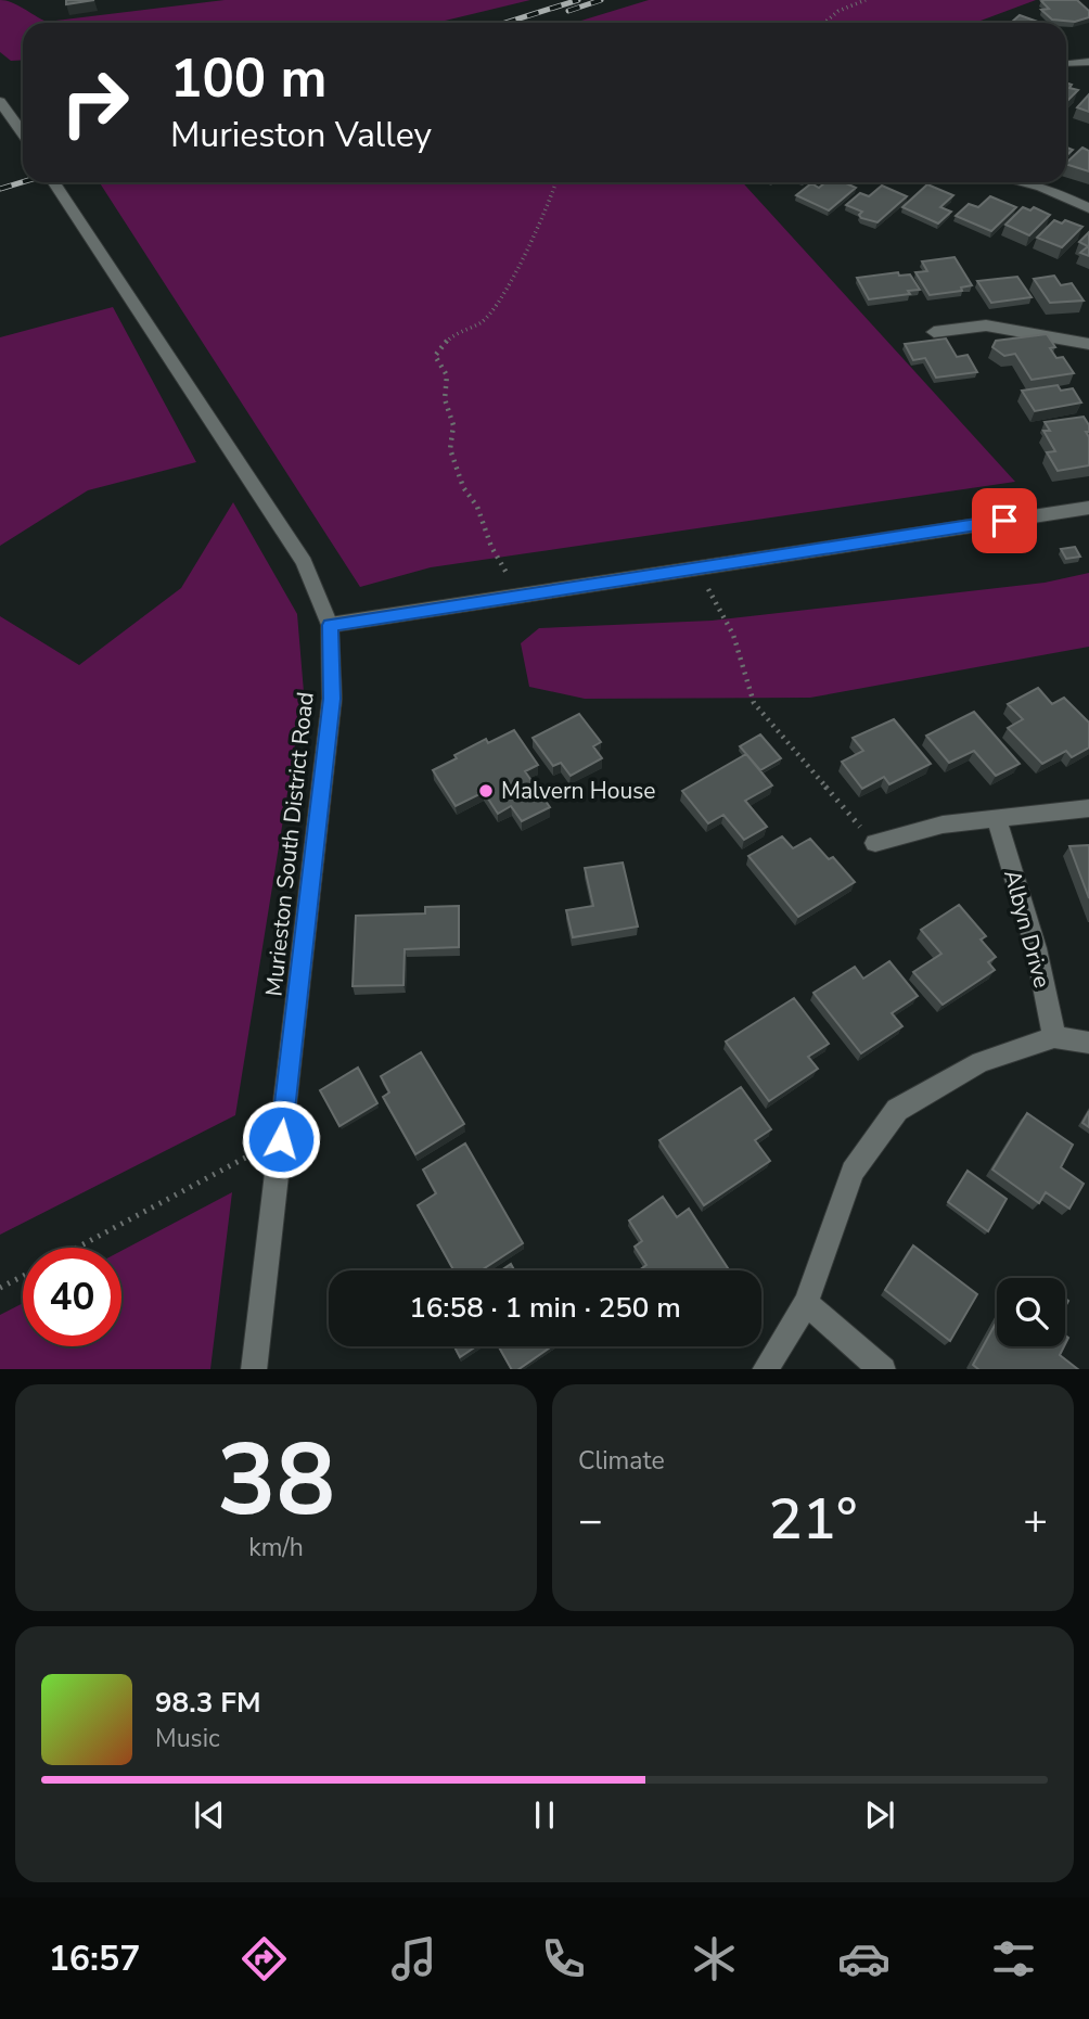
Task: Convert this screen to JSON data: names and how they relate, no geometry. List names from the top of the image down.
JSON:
{
  "streets": {
    "street": ["Murieston South District Road", "Albyn Drive"]
  },
  "places": ["Malvern House"],
  "page": {
    "turn": ["100 m", "Murieston Valley"],
    "limit": "40",
    "trip": "16:58 · 1 min · 250 m",
    "tile": [
      ["38", "km/h"],
      "Climate"
    ],
    "heat": ["−", "21°", "+"],
    "song": ["98.3 FM", "Music"],
    "tabs": "16:57"
  }
}
